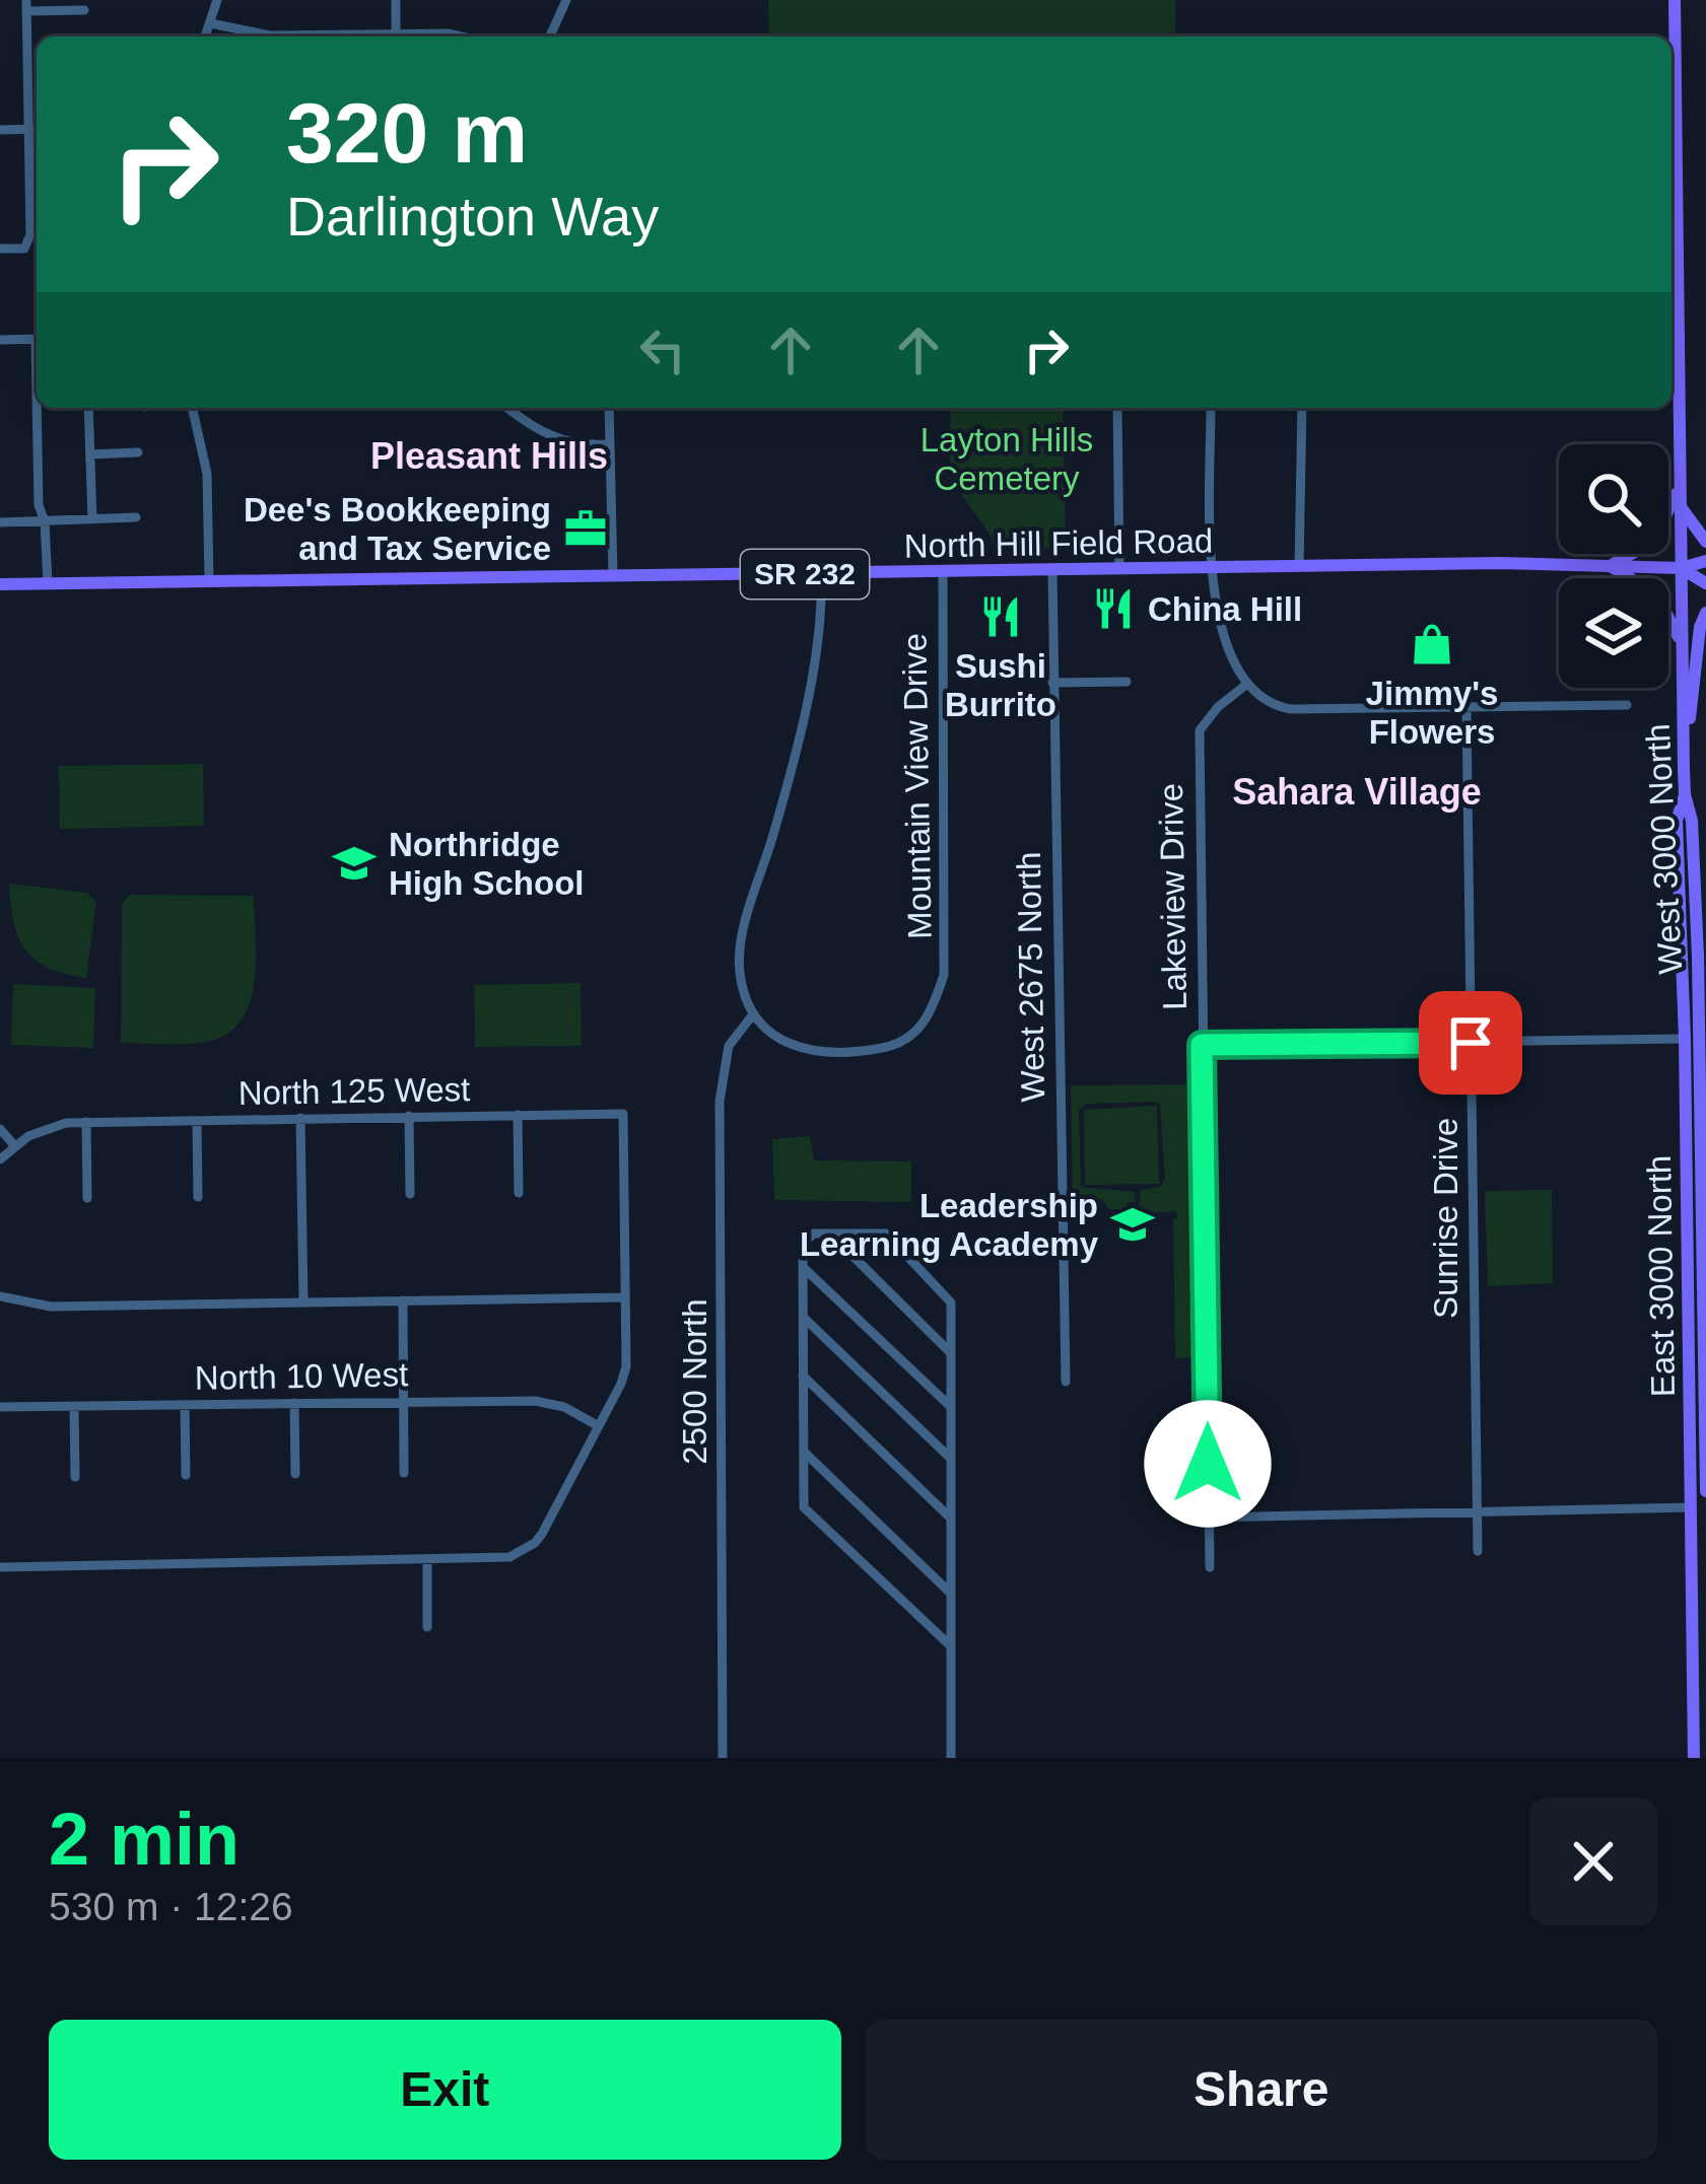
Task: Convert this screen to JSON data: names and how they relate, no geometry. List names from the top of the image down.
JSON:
{
  "streets": {
    "main road": [
      "North Hill Field Road",
      "SR 232",
      "West 3000 North",
      "East 3000 North"
    ],
    "street": [
      "Mountain View Drive",
      "Lakeview Drive",
      "West 2675 North",
      "North 125 West",
      "Sunrise Drive",
      "North 10 West",
      "2500 North"
    ]
  },
  "crossings": [
    ["North Hill Field Road", "SR 232"],
    ["North Hill Field Road", "Mountain View Drive"],
    ["North Hill Field Road", "West 3000 North"],
    ["North Hill Field Road", "West 2675 North"],
    ["SR 232", "West 3000 North"],
    ["Mountain View Drive", "2500 North"],
    ["West 3000 North", "East 3000 North"]
  ],
  "districts": ["Pleasant Hills", "Sahara Village"],
  "parks": ["Layton Hills Cemetery"],
  "places": {
    "office": ["Dee's Bookkeeping and Tax Service"],
    "restaurant": ["China Hill", "Sushi Burrito"],
    "shop": ["Jimmy's Flowers"],
    "school or university": ["Northridge High School", "Leadership Learning Academy"]
  },
  "page": {
    "turn": ["320 m", "Darlington Way"],
    "heading": ["2 min", "530 m · 12:26"],
    "buttons": ["Exit", "Share"]
  }
}
